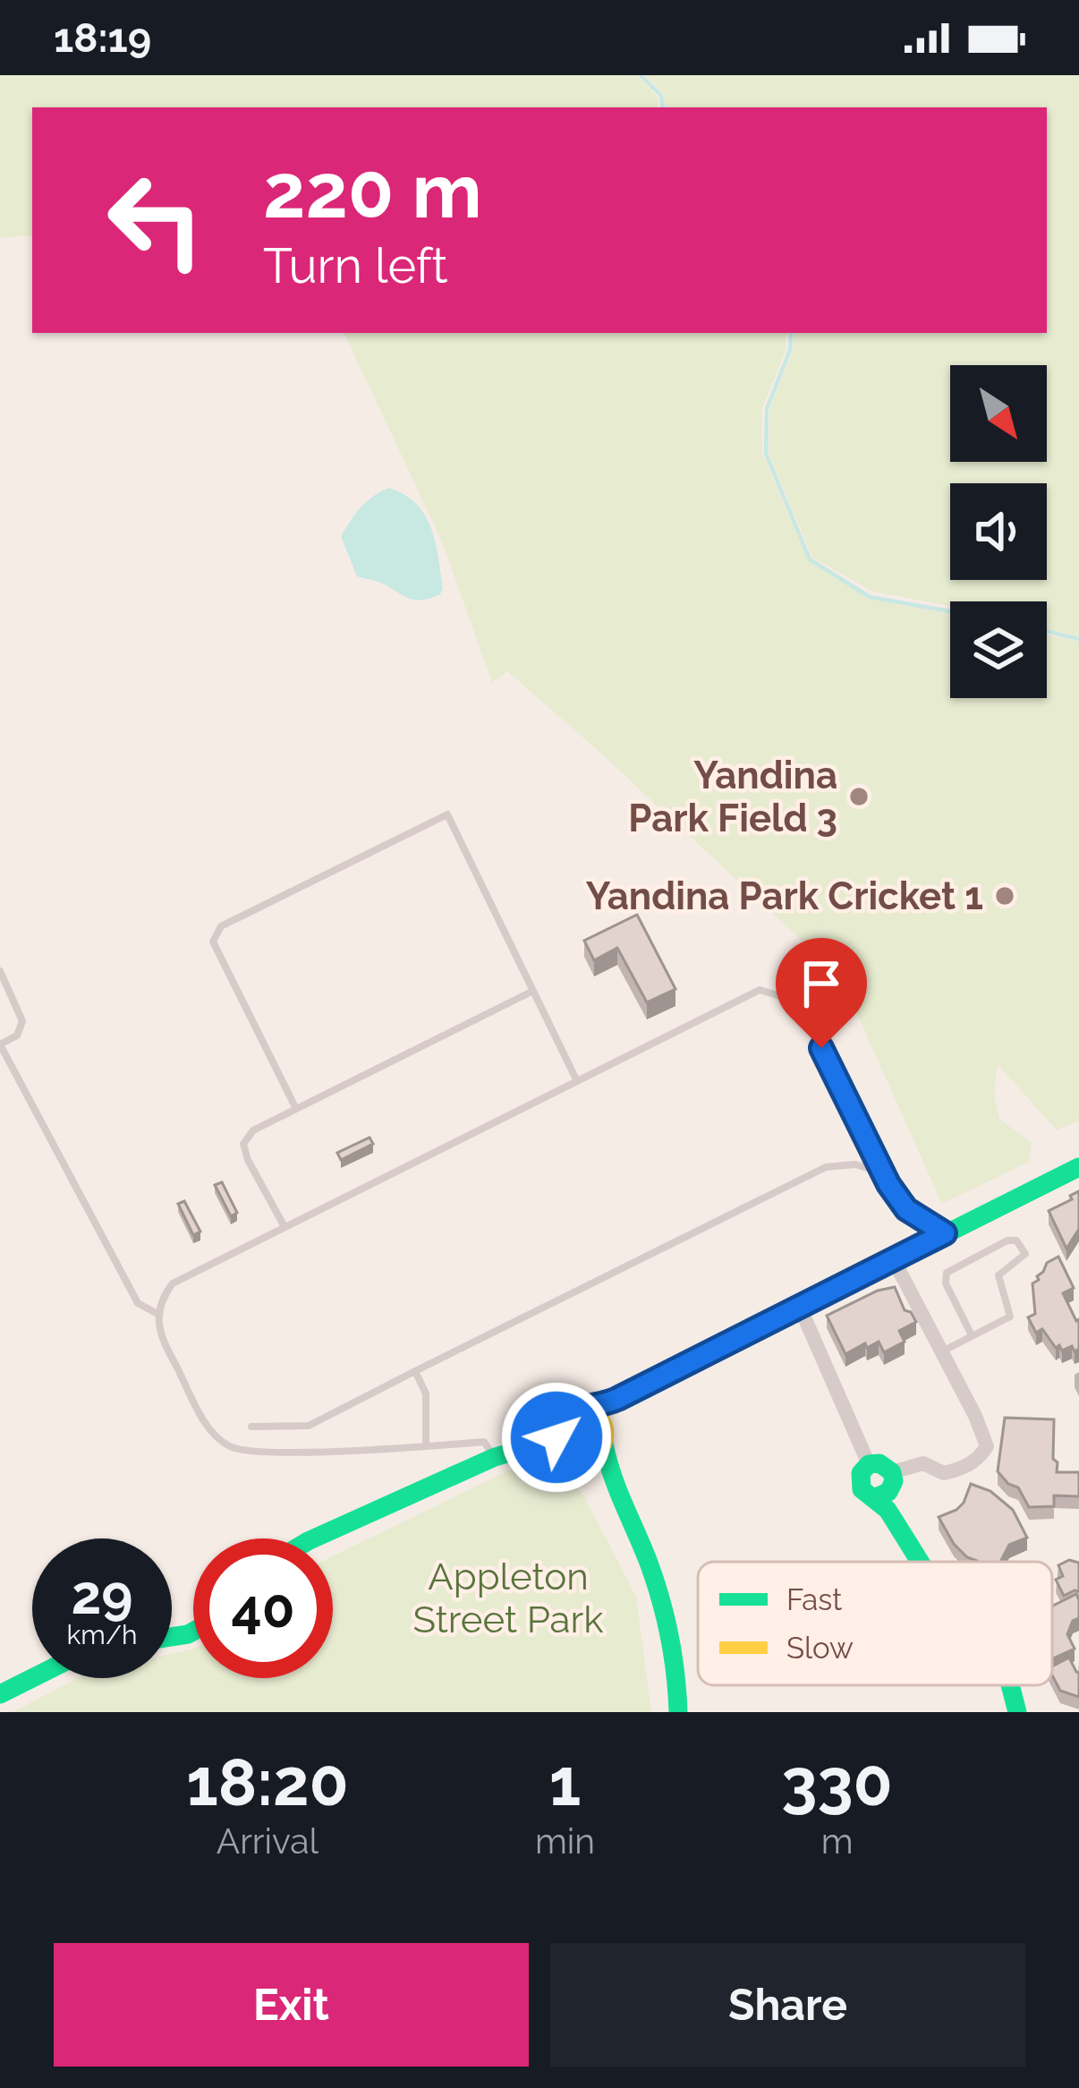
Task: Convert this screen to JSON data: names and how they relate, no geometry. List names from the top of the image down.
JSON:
{
  "parks": ["Appleton Street Park"],
  "places": ["Yandina Park Field 3", "Yandina Park Cricket 1"],
  "legend": ["Fast", "Slow"],
  "north": "bottom right",
  "page": {
    "status": "18:19",
    "turn": ["220 m", "Turn left"],
    "speed": "29 km/h",
    "limit": "40",
    "eta": [
      "18:20",
      "Arrival",
      "1",
      "min",
      "330",
      "m"
    ],
    "buttons": ["Exit", "Share"]
  }
}
